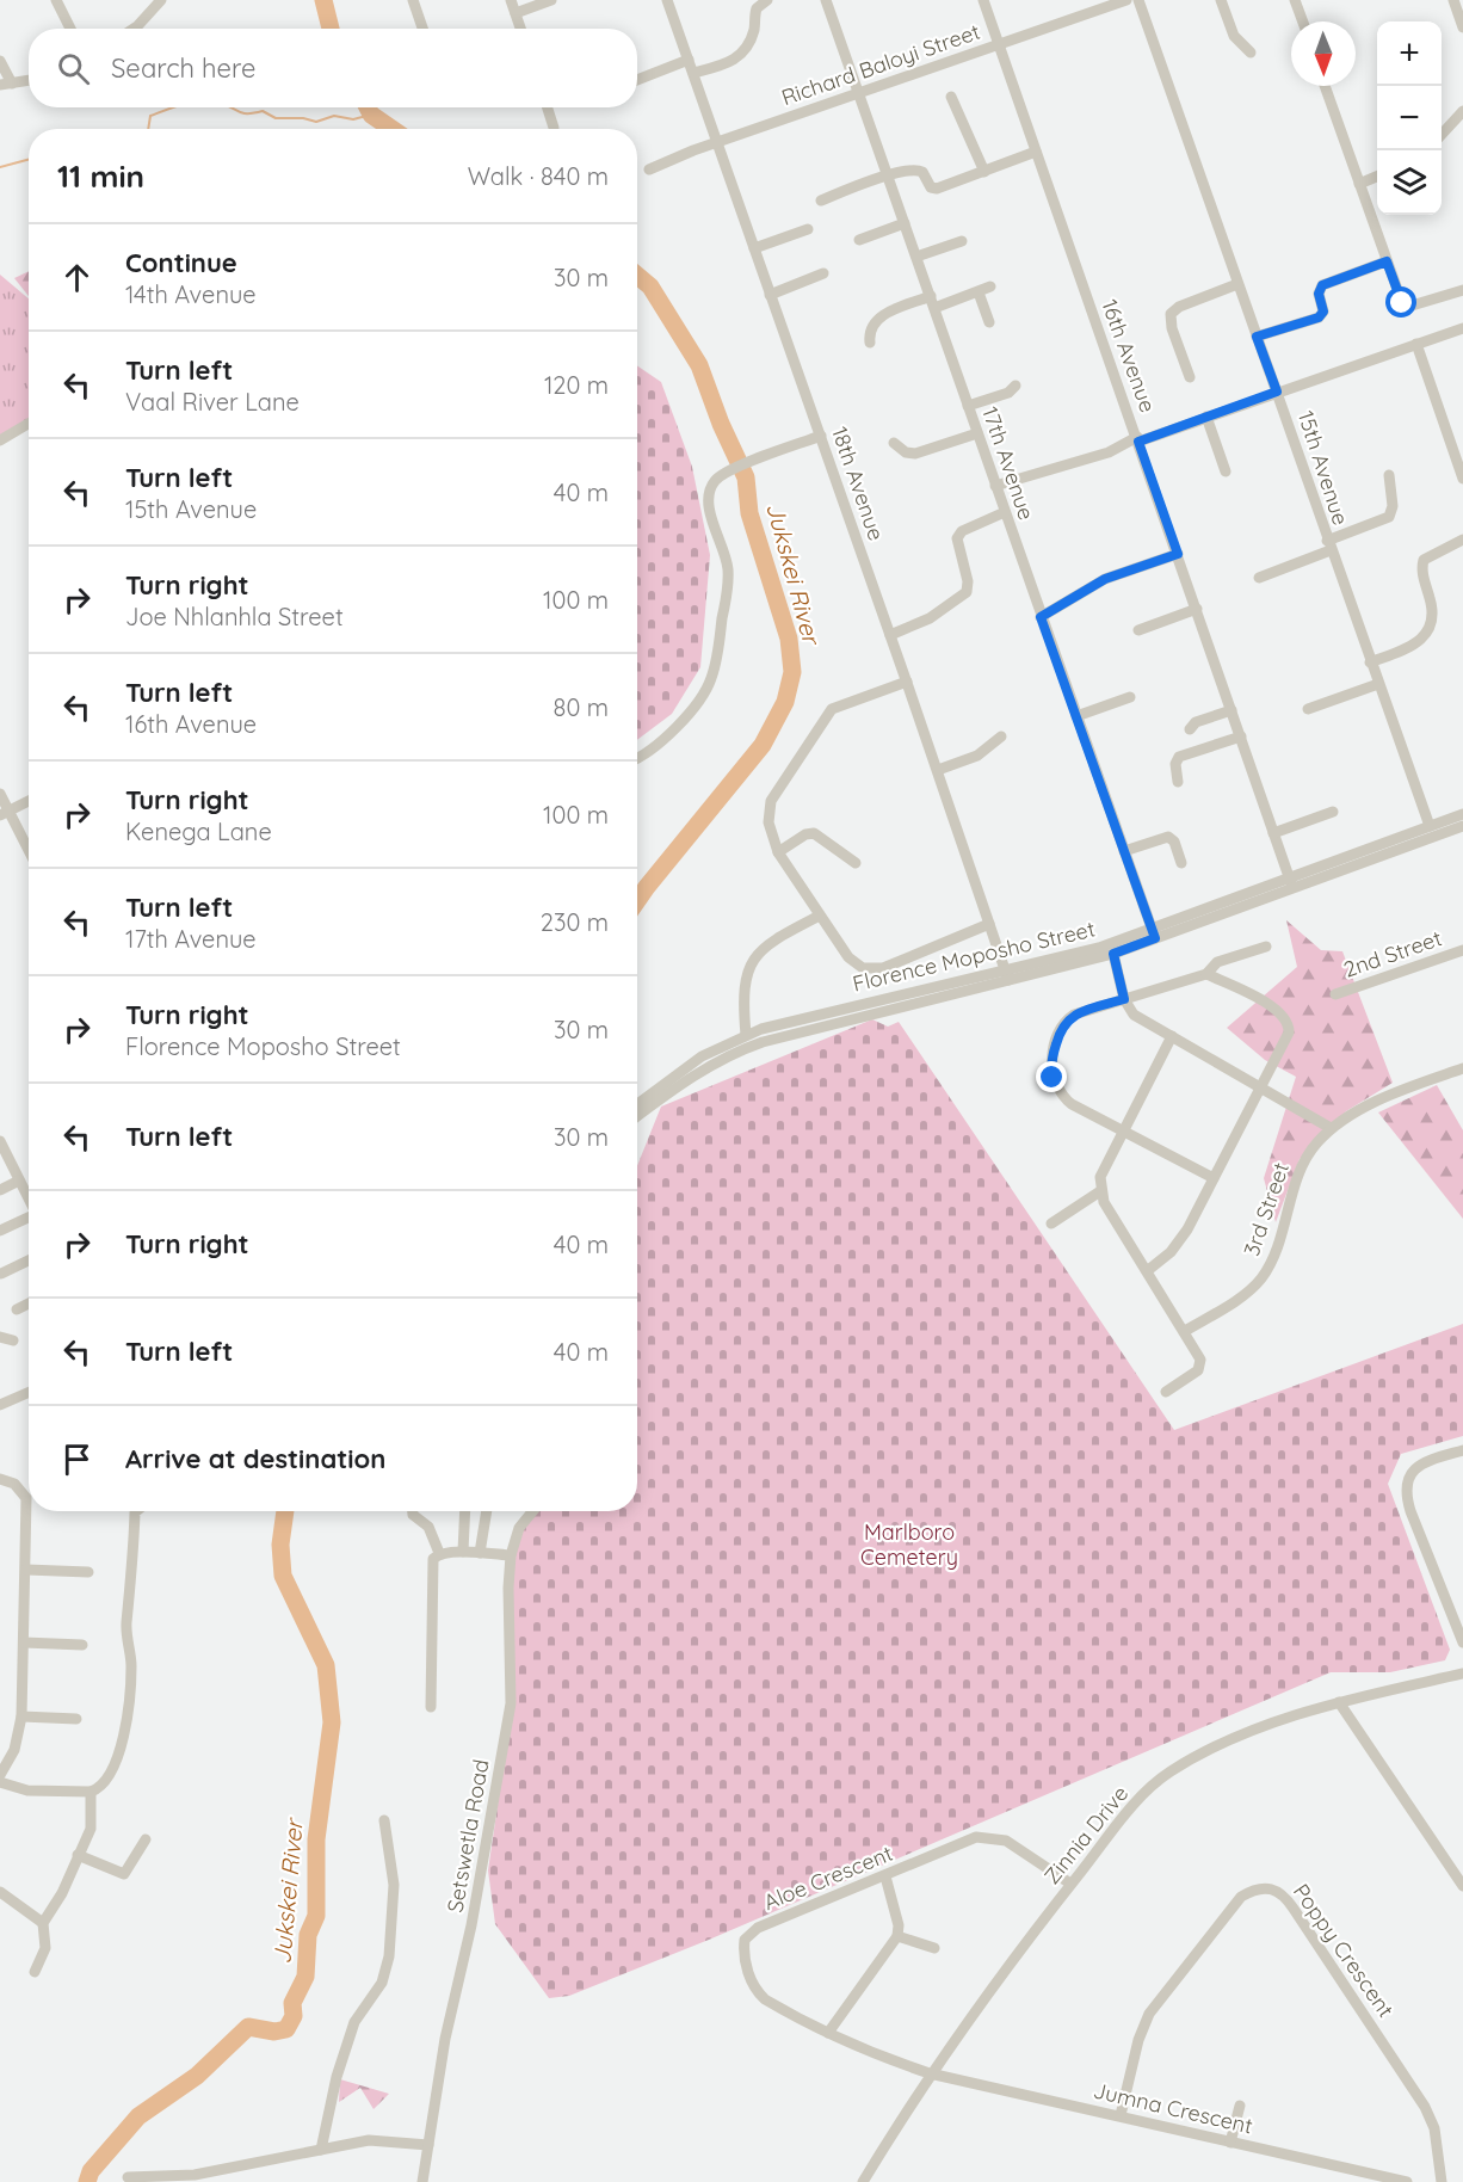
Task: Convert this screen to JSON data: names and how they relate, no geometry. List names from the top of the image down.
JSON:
{
  "streets": {
    "street": [
      "Richard Baloyi Street",
      "16th Avenue",
      "17th Avenue",
      "15th Avenue",
      "18th Avenue",
      "2nd Street",
      "Florence Moposho Street",
      "3rd Street",
      "Zinnia Drive",
      "Setswetla Road",
      "Aloe Crescent",
      "Poppy Crescent",
      "Jumna Crescent"
    ]
  },
  "crossings": [
    ["Richard Baloyi Street", "16th Avenue"],
    ["Richard Baloyi Street", "17th Avenue"],
    ["Richard Baloyi Street", "18th Avenue"],
    ["16th Avenue", "Florence Moposho Street"],
    ["17th Avenue", "Florence Moposho Street"],
    ["15th Avenue", "Florence Moposho Street"],
    ["18th Avenue", "Florence Moposho Street"],
    ["Zinnia Drive", "Aloe Crescent"],
    ["Zinnia Drive", "Jumna Crescent"],
    ["Aloe Crescent", "Jumna Crescent"],
    ["Poppy Crescent", "Jumna Crescent"]
  ],
  "water": ["Jukskei River"],
  "parks": ["Marlboro Cemetery"],
  "north": "bottom",
  "page": {
    "map_buttons": ["+", "−"],
    "search": "Search here",
    "heading": ["11 min", "Walk · 840 m"],
    "list": [
      ["Continue", "14th Avenue", "30 m"],
      ["Turn left", "Vaal River Lane", "120 m"],
      ["Turn left", "15th Avenue", "40 m"],
      ["Turn right", "Joe Nhlanhla Street", "100 m"],
      ["Turn left", "16th Avenue", "80 m"],
      ["Turn right", "Kenega Lane", "100 m"],
      ["Turn left", "17th Avenue", "230 m"],
      ["Turn right", "Florence Moposho Street", "30 m"],
      ["Turn left", "30 m"],
      ["Turn right", "40 m"],
      ["Turn left", "40 m"],
      "Arrive at destination"
    ]
  }
}
